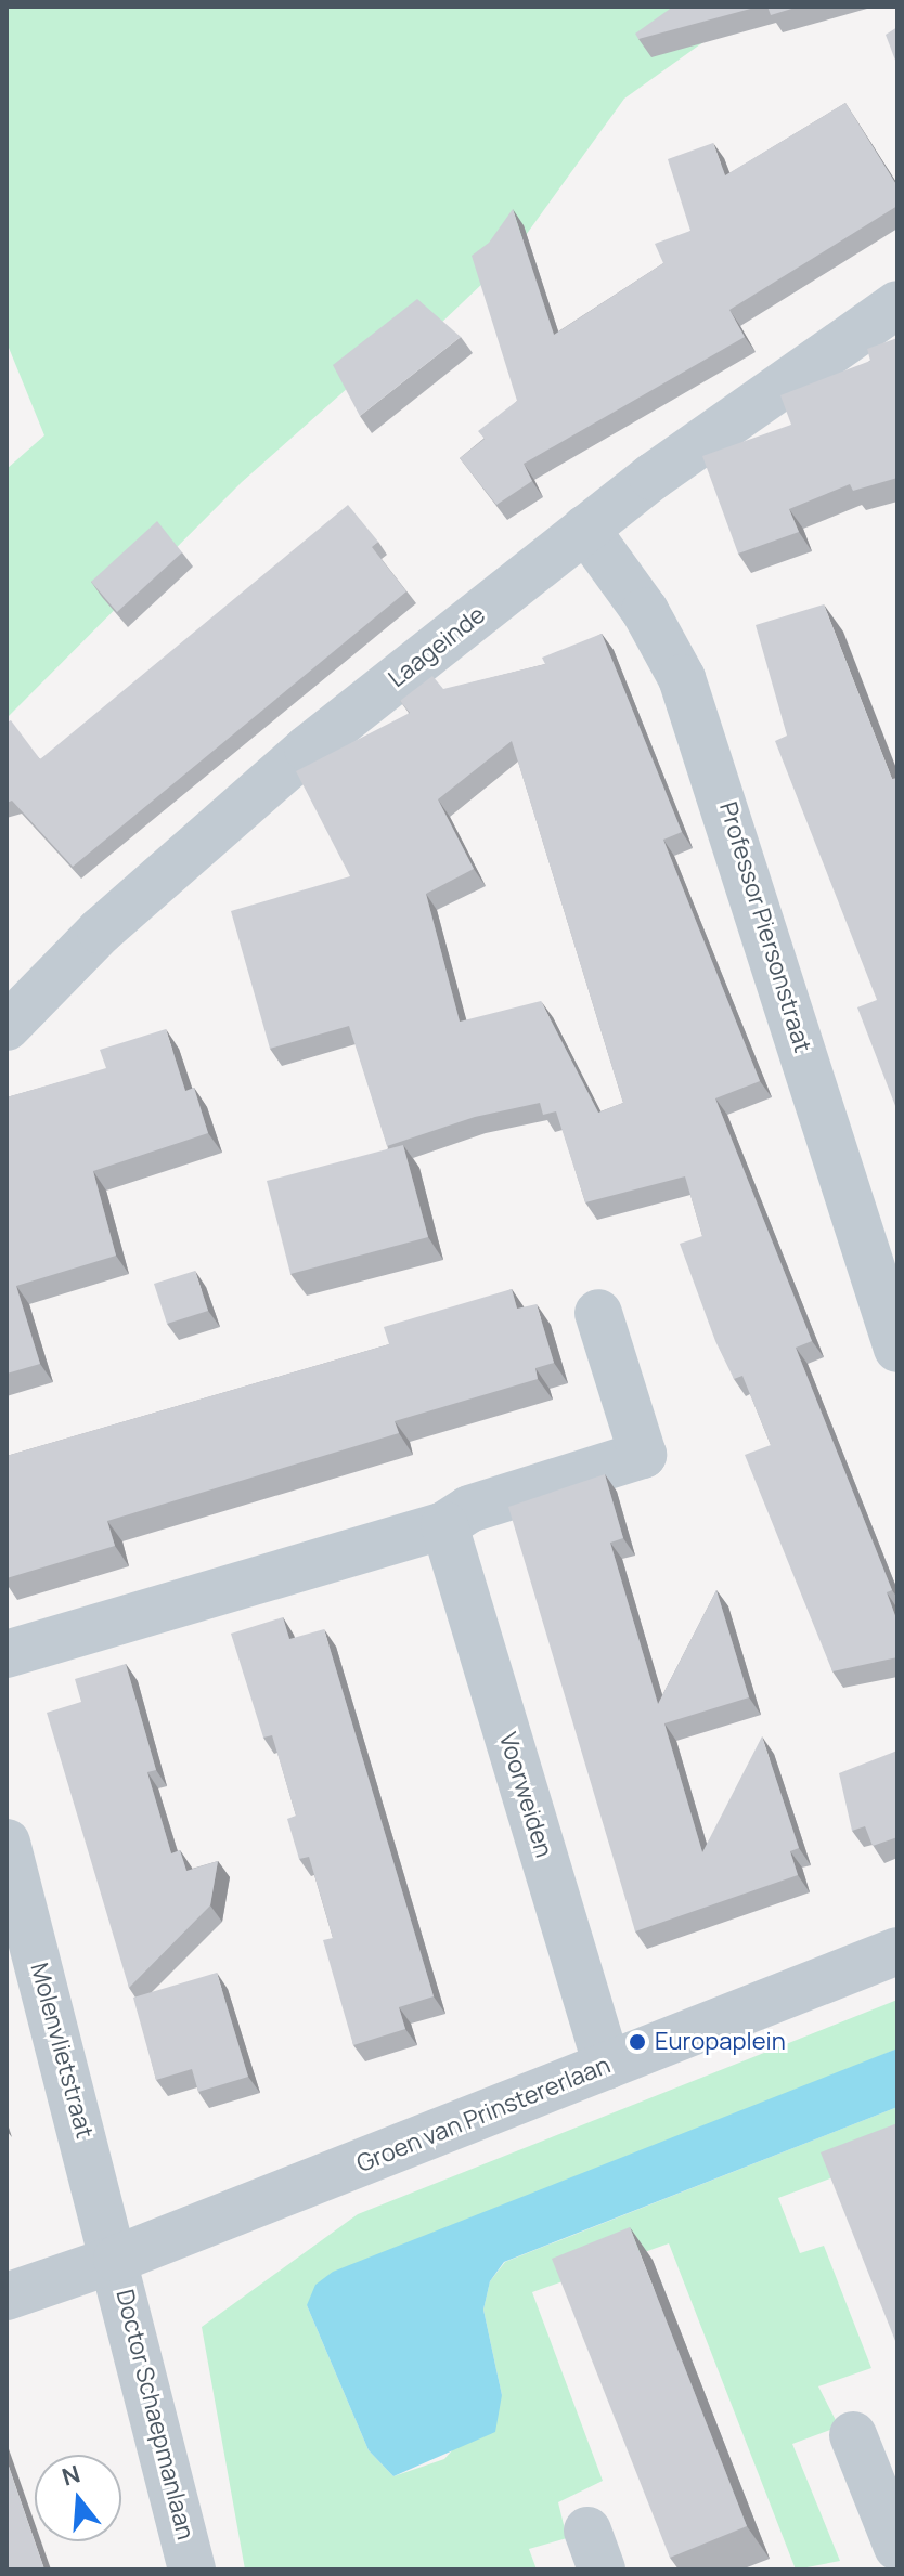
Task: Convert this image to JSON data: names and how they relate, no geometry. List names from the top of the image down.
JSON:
{
  "streets": {
    "street": [
      "Laageinde",
      "Professor Piersonstraat",
      "Voorweiden",
      "Molenvlietstraat",
      "Groen van Prinstererlaan",
      "Doctor Schaepmanlaan"
    ]
  },
  "crossings": [
    ["Laageinde", "Professor Piersonstraat"],
    ["Voorweiden", "Groen van Prinstererlaan"],
    ["Molenvlietstraat", "Groen van Prinstererlaan"],
    ["Molenvlietstraat", "Doctor Schaepmanlaan"],
    ["Groen van Prinstererlaan", "Doctor Schaepmanlaan"]
  ],
  "places": ["Europaplein"],
  "north": "top"
}
